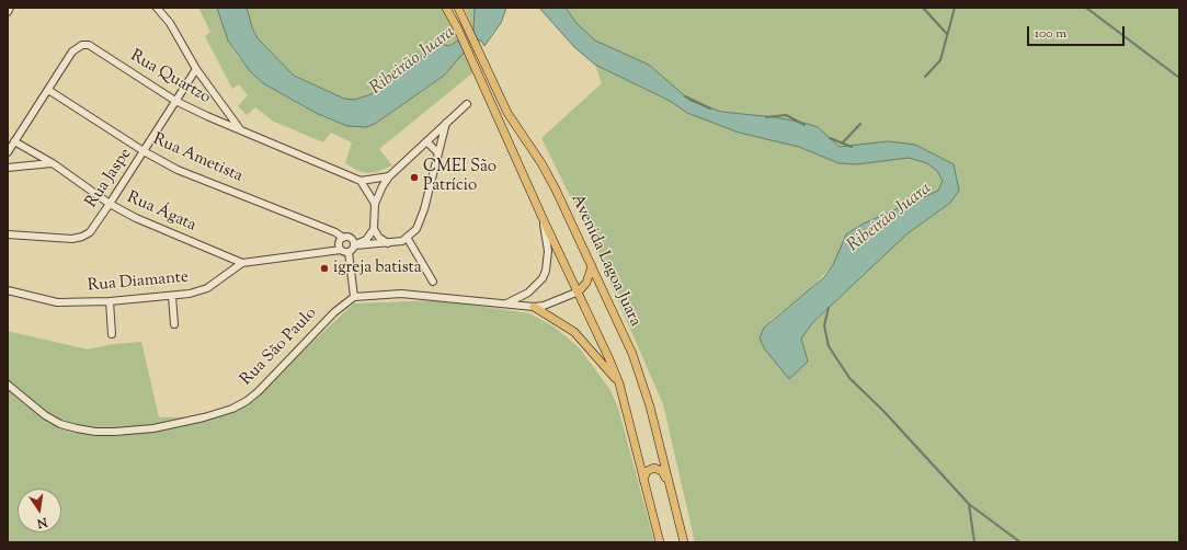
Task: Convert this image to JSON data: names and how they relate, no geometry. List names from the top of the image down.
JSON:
{
  "streets": {
    "main road": ["Avenida Lagoa Juara"],
    "street": [
      "Rua Quartzo",
      "Rua Ametista",
      "Rua Jaspe",
      "Rua Ágata",
      "Rua Diamante",
      "Rua São Paulo"
    ]
  },
  "crossings": [
    ["Rua Quartzo", "Rua Ametista"],
    ["Rua Quartzo", "Rua Jaspe"],
    ["Rua Ametista", "Rua Jaspe"],
    ["Rua Ametista", "Rua Diamante"],
    ["Rua Jaspe", "Rua Ágata"],
    ["Rua Ágata", "Rua Diamante"]
  ],
  "water": ["Ribeirão Juara"],
  "places": ["CMEI São Patrício", "igreja batista"],
  "scale_bar": "100 m",
  "north": "bottom"
}
